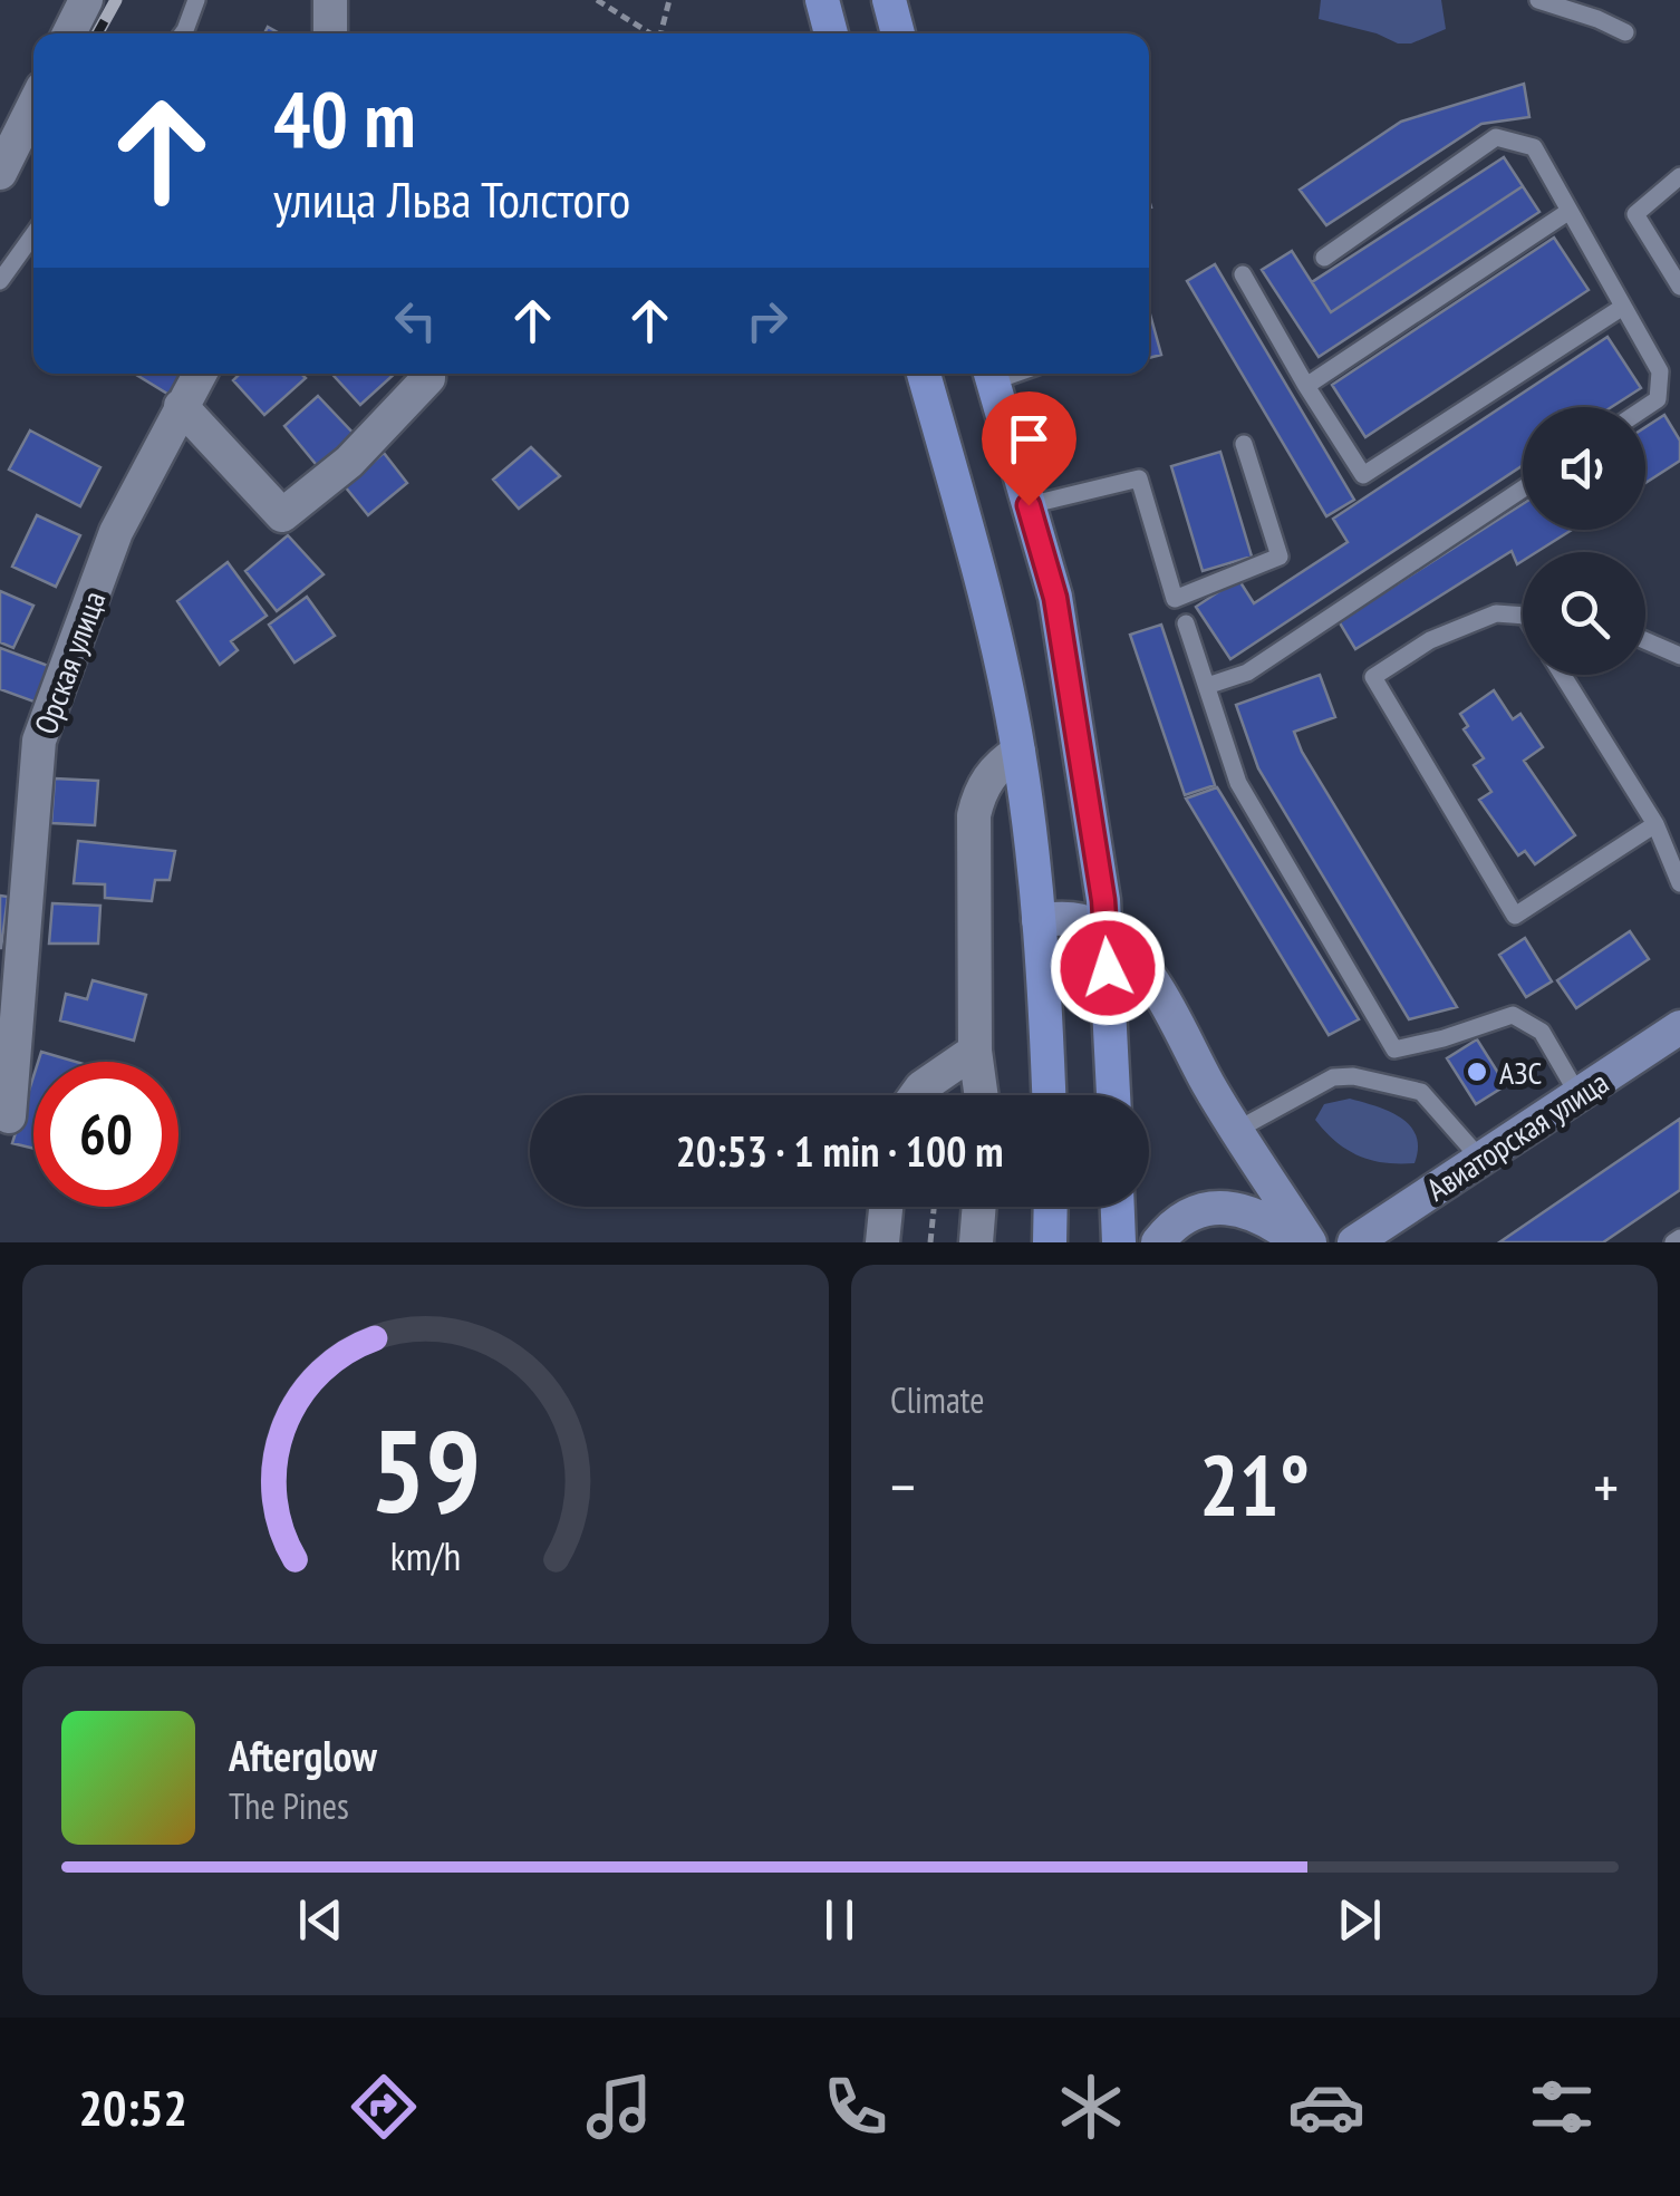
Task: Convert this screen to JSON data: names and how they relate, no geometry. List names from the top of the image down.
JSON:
{
  "streets": {
    "street": ["Орская улица", "Авиаторская улица"]
  },
  "places": ["АЗС"],
  "page": {
    "turn": ["40 m", "улица Льва Толстого"],
    "limit": "60",
    "trip": "20:53 · 1 min · 100 m",
    "tile": "Climate",
    "heat": ["−", "21°", "+"],
    "song": ["Afterglow", "The Pines"],
    "tabs": "20:52",
    "gauge": ["59", "km/h"]
  }
}
